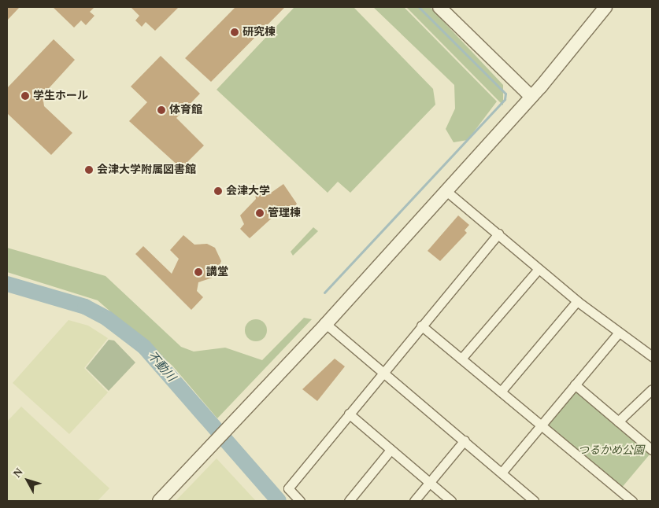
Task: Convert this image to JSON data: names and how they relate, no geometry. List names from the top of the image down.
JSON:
{
  "water": ["不動川"],
  "parks": ["つるかめ公園"],
  "places": [
    "研究棟",
    "学生ホール",
    "体育館",
    "会津大学附属図書館",
    "会津大学",
    "管理棟",
    "講堂"
  ],
  "north": "top left"
}
